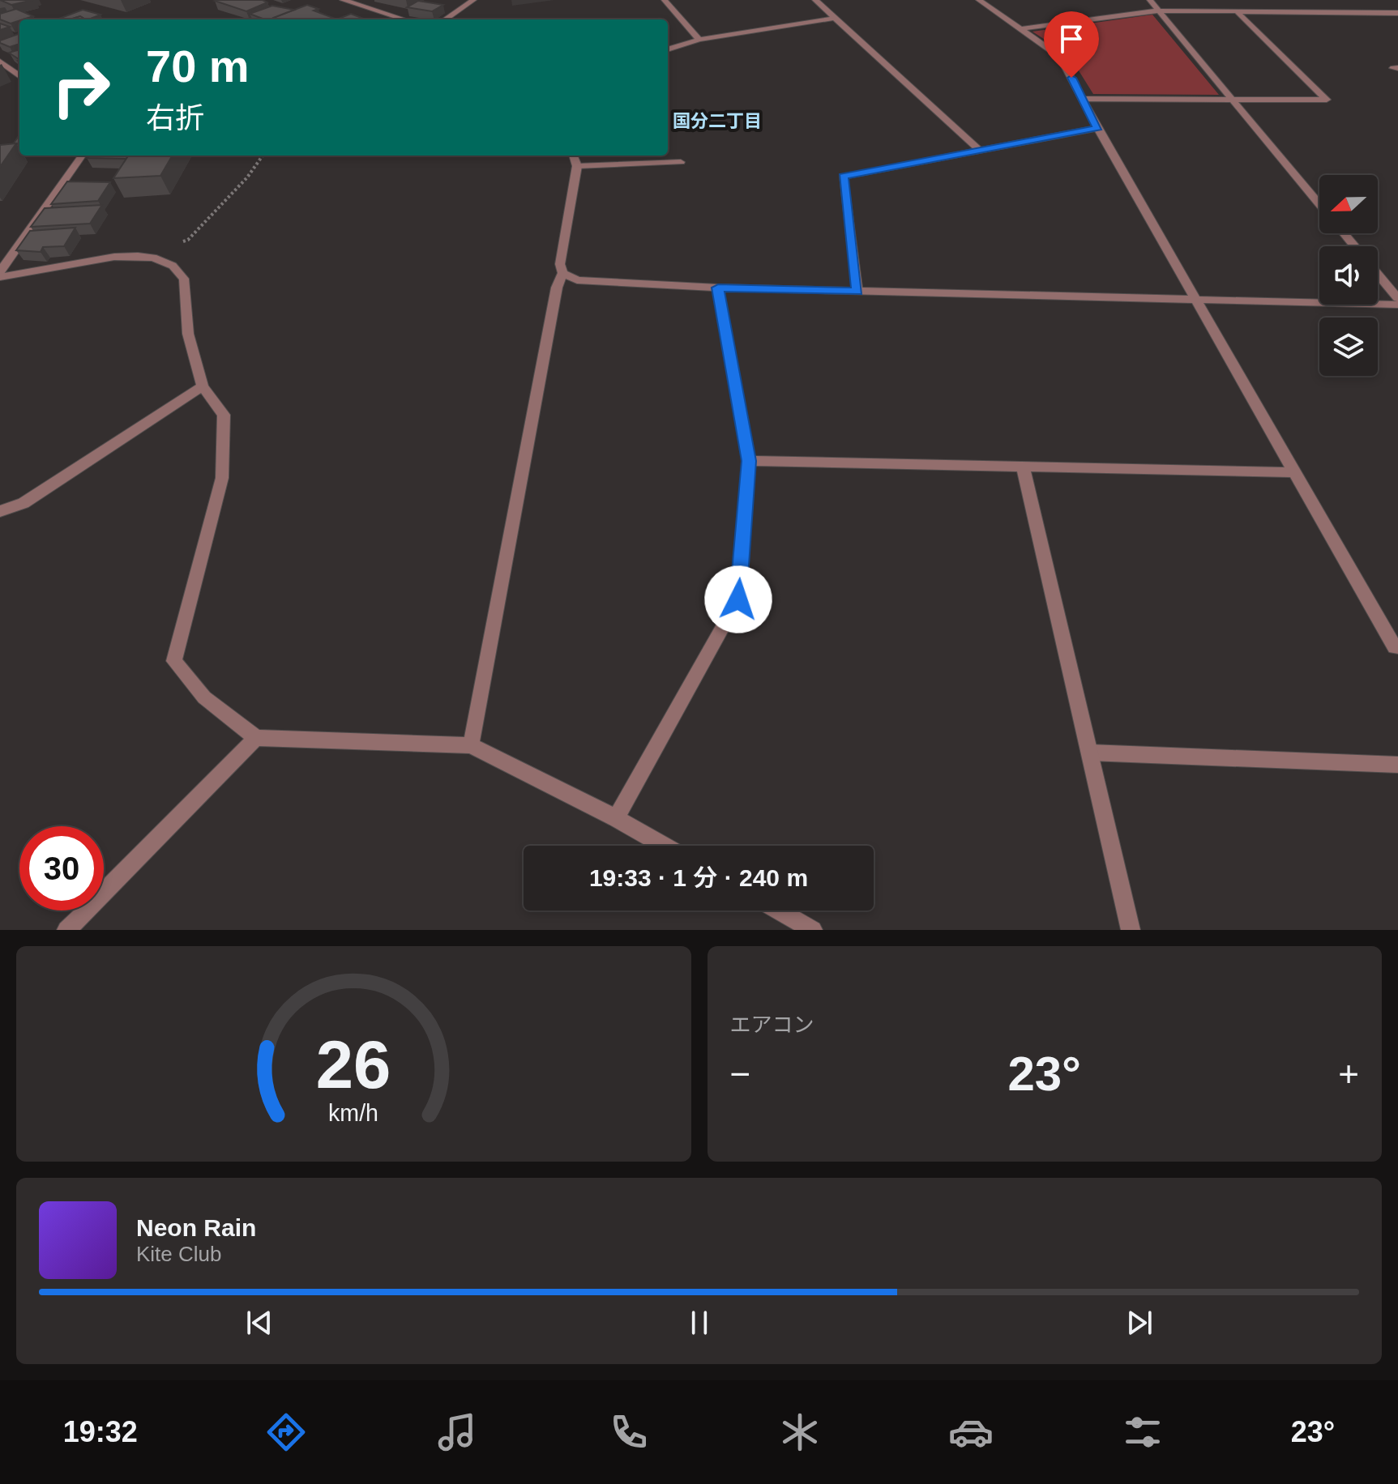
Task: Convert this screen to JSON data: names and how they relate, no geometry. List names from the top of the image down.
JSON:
{
  "districts": ["国分二丁目"],
  "north": "left",
  "page": {
    "turn": ["70 m", "右折"],
    "limit": "30",
    "trip": "19:33 · 1 分 · 240 m",
    "tile": "エアコン",
    "heat": ["−", "23°", "+"],
    "song": ["Neon Rain", "Kite Club"],
    "tabs": ["19:32", "23°"],
    "gauge": ["26", "km/h"]
  }
}
